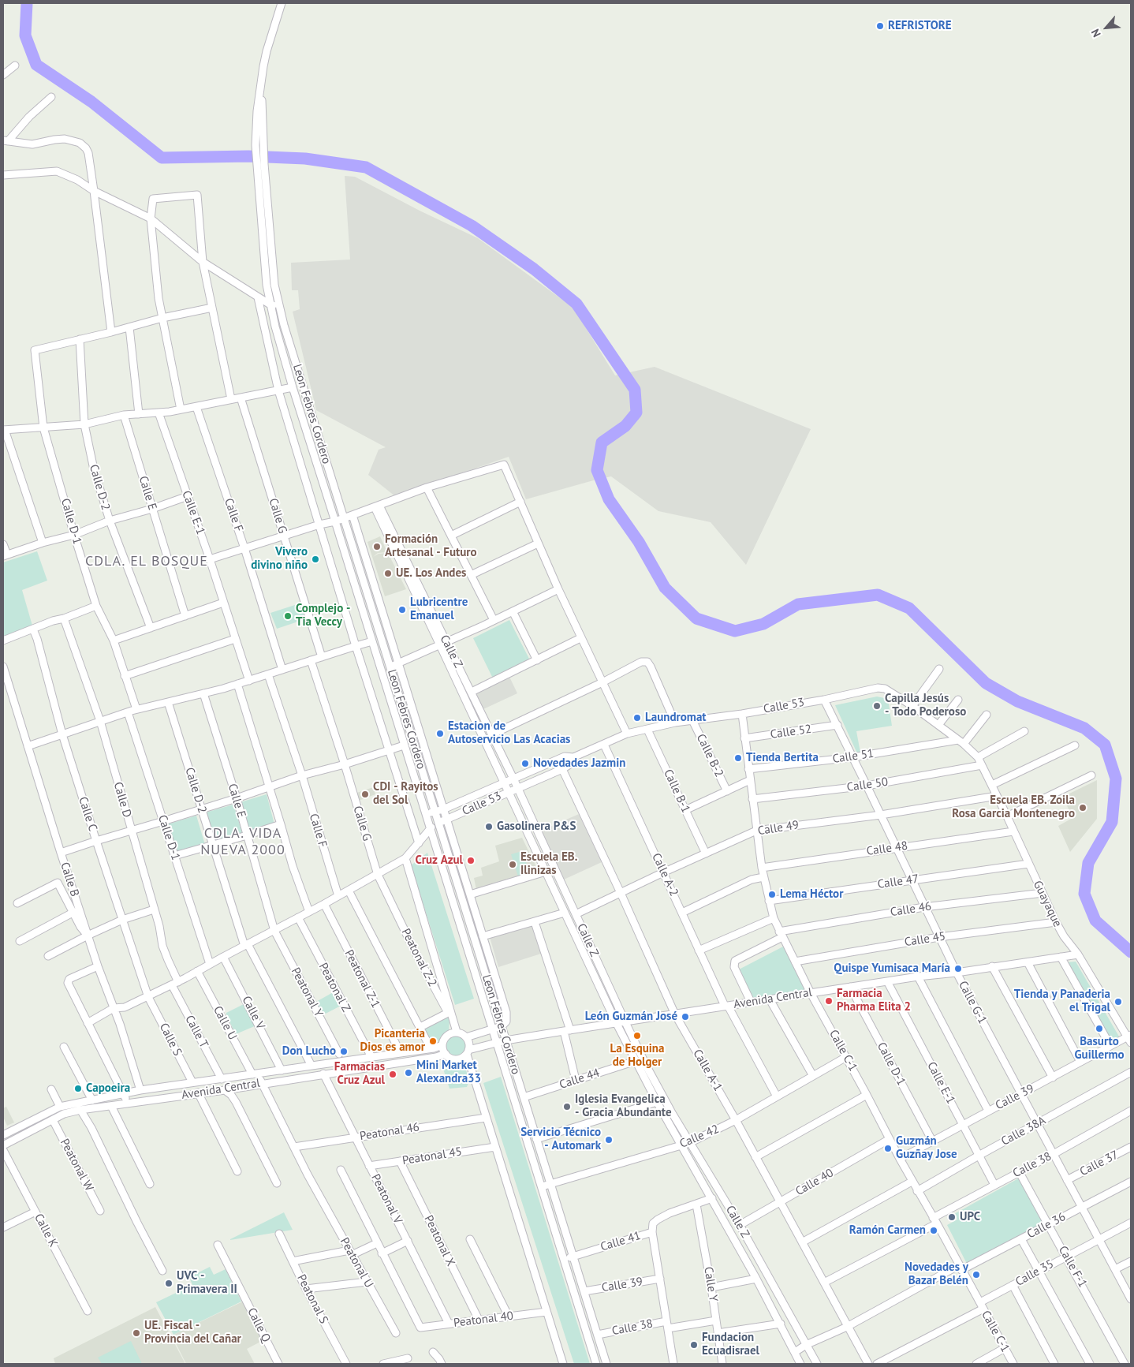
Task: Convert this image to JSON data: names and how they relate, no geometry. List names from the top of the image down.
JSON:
{
  "streets": {
    "street": [
      "Leon Febres Cordero",
      "Calle D-2",
      "Calle E",
      "Calle E-1",
      "Calle F",
      "Calle G",
      "Calle D-1",
      "Calle Z",
      "Calle 53",
      "Calle 52",
      "Calle B-2",
      "Calle 51",
      "Calle 50",
      "Calle B-1",
      "Calle D",
      "Calle C",
      "Calle 49",
      "Calle 48",
      "Calle A-2",
      "Calle B",
      "Calle 47",
      "Guayaque",
      "Calle 46",
      "Calle 45",
      "Peatonal Z-2",
      "Peatonal Z-1",
      "Peatonal Z",
      "Peatonal Y",
      "Avenida Central",
      "Calle G-1",
      "Calle V",
      "Calle U",
      "Calle T",
      "Calle S",
      "Calle C-1",
      "Calle A-1",
      "Calle 44",
      "Calle 39",
      "Calle 38A",
      "Peatonal 46",
      "Calle 42",
      "Peatonal 45",
      "Calle 37",
      "Peatonal W",
      "Calle 38",
      "Calle 40",
      "Peatonal V",
      "Calle 36",
      "Calle K",
      "Peatonal X",
      "Calle 41",
      "Peatonal U",
      "Calle F-1",
      "Calle 35",
      "Calle Y",
      "Peatonal S",
      "Peatonal 40",
      "Calle Q"
    ]
  },
  "crossings": [
    ["Leon Febres Cordero", "Calle 53"],
    ["Leon Febres Cordero", "Avenida Central"],
    ["Leon Febres Cordero", "Calle 44"],
    ["Leon Febres Cordero", "Calle 39"],
    ["Leon Febres Cordero", "Calle 42"],
    ["Leon Febres Cordero", "Calle 38"],
    ["Leon Febres Cordero", "Calle 41"],
    ["Calle D-2", "Calle D-1"],
    ["Calle D-2", "Calle 53"],
    ["Calle E", "Calle 53"],
    ["Calle E", "Peatonal Y"],
    ["Calle E-1", "Avenida Central"],
    ["Calle E-1", "Calle 39"],
    ["Calle E-1", "Calle 38A"],
    ["Calle E-1", "Calle 38"],
    ["Calle F", "Calle 53"],
    ["Calle G", "Calle 53"],
    ["Calle G", "Peatonal Z-2"],
    ["Calle D-1", "Calle 53"],
    ["Calle D-1", "Avenida Central"],
    ["Calle D-1", "Calle 39"],
    ["Calle Z", "Calle 53"],
    ["Calle Z", "Calle 49"],
    ["Calle Z", "Avenida Central"],
    ["Calle Z", "Calle 44"],
    ["Calle Z", "Calle 42"],
    ["Calle Z", "Calle 40"],
    ["Calle Z", "Calle 36"],
    ["Calle Z", "Calle 41"],
    ["Calle 53", "Calle B-2"],
    ["Calle 53", "Calle 51"],
    ["Calle 53", "Calle B-1"],
    ["Calle 53", "Calle D"],
    ["Calle 53", "Calle C"],
    ["Calle 53", "Calle A-2"],
    ["Calle 53", "Calle B"],
    ["Calle 53", "Guayaque"],
    ["Calle 53", "Peatonal Z-2"],
    ["Calle 53", "Peatonal Z-1"],
    ["Calle 53", "Peatonal Z"],
    ["Calle 53", "Peatonal Y"],
    ["Calle 53", "Calle G-1"],
    ["Calle 53", "Calle V"],
    ["Calle 53", "Calle U"],
    ["Calle 53", "Calle T"],
    ["Calle 53", "Calle S"],
    ["Calle 53", "Calle C-1"],
    ["Calle 53", "Calle A-1"],
    ["Calle 52", "Calle G-1"],
    ["Calle 52", "Calle C-1"],
    ["Calle 51", "Calle G-1"],
    ["Calle 51", "Calle C-1"],
    ["Calle 50", "Guayaque"],
    ["Calle 50", "Calle G-1"],
    ["Calle 50", "Calle C-1"],
    ["Calle B-1", "Calle 49"],
    ["Calle D", "Calle T"],
    ["Calle C", "Calle S"],
    ["Calle 49", "Calle A-2"],
    ["Calle 49", "Guayaque"],
    ["Calle 49", "Calle G-1"],
    ["Calle 49", "Calle C-1"],
    ["Calle 49", "Calle A-1"],
    ["Calle 48", "Guayaque"],
    ["Calle 48", "Calle G-1"],
    ["Calle 48", "Calle C-1"],
    ["Calle A-2", "Avenida Central"],
    ["Calle A-2", "Calle 42"],
    ["Calle B", "Avenida Central"],
    ["Calle 47", "Guayaque"],
    ["Calle 47", "Calle G-1"],
    ["Calle 47", "Calle C-1"],
    ["Guayaque", "Calle 46"],
    ["Guayaque", "Calle 45"],
    ["Guayaque", "Avenida Central"],
    ["Guayaque", "Calle 39"],
    ["Calle 46", "Avenida Central"],
    ["Calle 46", "Calle G-1"],
    ["Calle 46", "Calle C-1"],
    ["Calle 45", "Calle G-1"],
    ["Calle 45", "Calle C-1"],
    ["Peatonal Z-1", "Avenida Central"],
    ["Peatonal Z", "Avenida Central"],
    ["Avenida Central", "Calle G-1"],
    ["Avenida Central", "Calle V"],
    ["Avenida Central", "Calle U"],
    ["Avenida Central", "Calle T"],
    ["Avenida Central", "Calle S"],
    ["Avenida Central", "Calle C-1"],
    ["Avenida Central", "Calle A-1"],
    ["Avenida Central", "Peatonal W"],
    ["Avenida Central", "Peatonal V"],
    ["Calle G-1", "Calle 39"],
    ["Calle G-1", "Calle 38A"],
    ["Calle G-1", "Calle 37"],
    ["Calle G-1", "Calle 38"],
    ["Calle G-1", "Calle 36"],
    ["Calle G-1", "Calle 35"],
    ["Calle U", "Peatonal 46"],
    ["Calle U", "Peatonal U"],
    ["Calle C-1", "Calle 39"],
    ["Calle C-1", "Calle 38A"],
    ["Calle C-1", "Calle 42"],
    ["Calle C-1", "Calle 38"],
    ["Calle C-1", "Calle 40"],
    ["Calle C-1", "Calle 36"],
    ["Calle C-1", "Calle 35"],
    ["Calle A-1", "Calle 42"],
    ["Calle A-1", "Calle 38"],
    ["Calle A-1", "Calle 40"],
    ["Calle A-1", "Calle 36"],
    ["Peatonal 46", "Peatonal V"],
    ["Peatonal 46", "Peatonal U"],
    ["Peatonal 45", "Peatonal V"],
    ["Peatonal 45", "Peatonal X"],
    ["Calle 38", "Calle F-1"],
    ["Calle 38", "Calle Y"],
    ["Peatonal V", "Peatonal 40"],
    ["Calle 36", "Calle F-1"],
    ["Peatonal X", "Peatonal 40"],
    ["Calle 41", "Calle Y"],
    ["Calle F-1", "Calle 35"]
  ],
  "districts": ["CDLA. EL BOSQUE", "CDLA. VIDA NUEVA 2000"],
  "places": [
    "REFRISTORE",
    "Formación Artesanal - Futuro",
    "Vivero divino niño",
    "UE. Los Andes",
    "Lubricentre Emanuel",
    "Complejo - Tia Veccy",
    "Capilla Jesús - Todo Poderoso",
    "Laundromat",
    "Estacion de Autoservicio Las Acacias",
    "Tienda Bertita",
    "Novedades Jazmin",
    "CDI - Rayitos del Sol",
    "Escuela EB. Zoila Rosa Garcia Montenegro",
    "Gasolinera P&S",
    "Cruz Azul",
    "Escuela EB. Ilinizas",
    "Lema Héctor",
    "Quispe Yumisaca María",
    "Farmacia Pharma Elita 2",
    "Tienda y Panaderia el Trigal",
    "León Guzmán José",
    "Basurto Guillermo",
    "La Esquina de Holger",
    "Picanteria Dios es amor",
    "Don Lucho",
    "Mini Market Alexandra33",
    "Farmacias Cruz Azul",
    "Capoeira",
    "Iglesia Evangelica - Gracia Abundante",
    "Servicio Técnico - Automark",
    "Guzmán Guzñay Jose",
    "UPC",
    "Ramón Carmen",
    "Novedades y Bazar Belén",
    "UVC - Primavera II",
    "UE. Fiscal - Provincia del Cañar",
    "Fundacion Ecuadisrael"
  ],
  "north": "bottom left"
}
